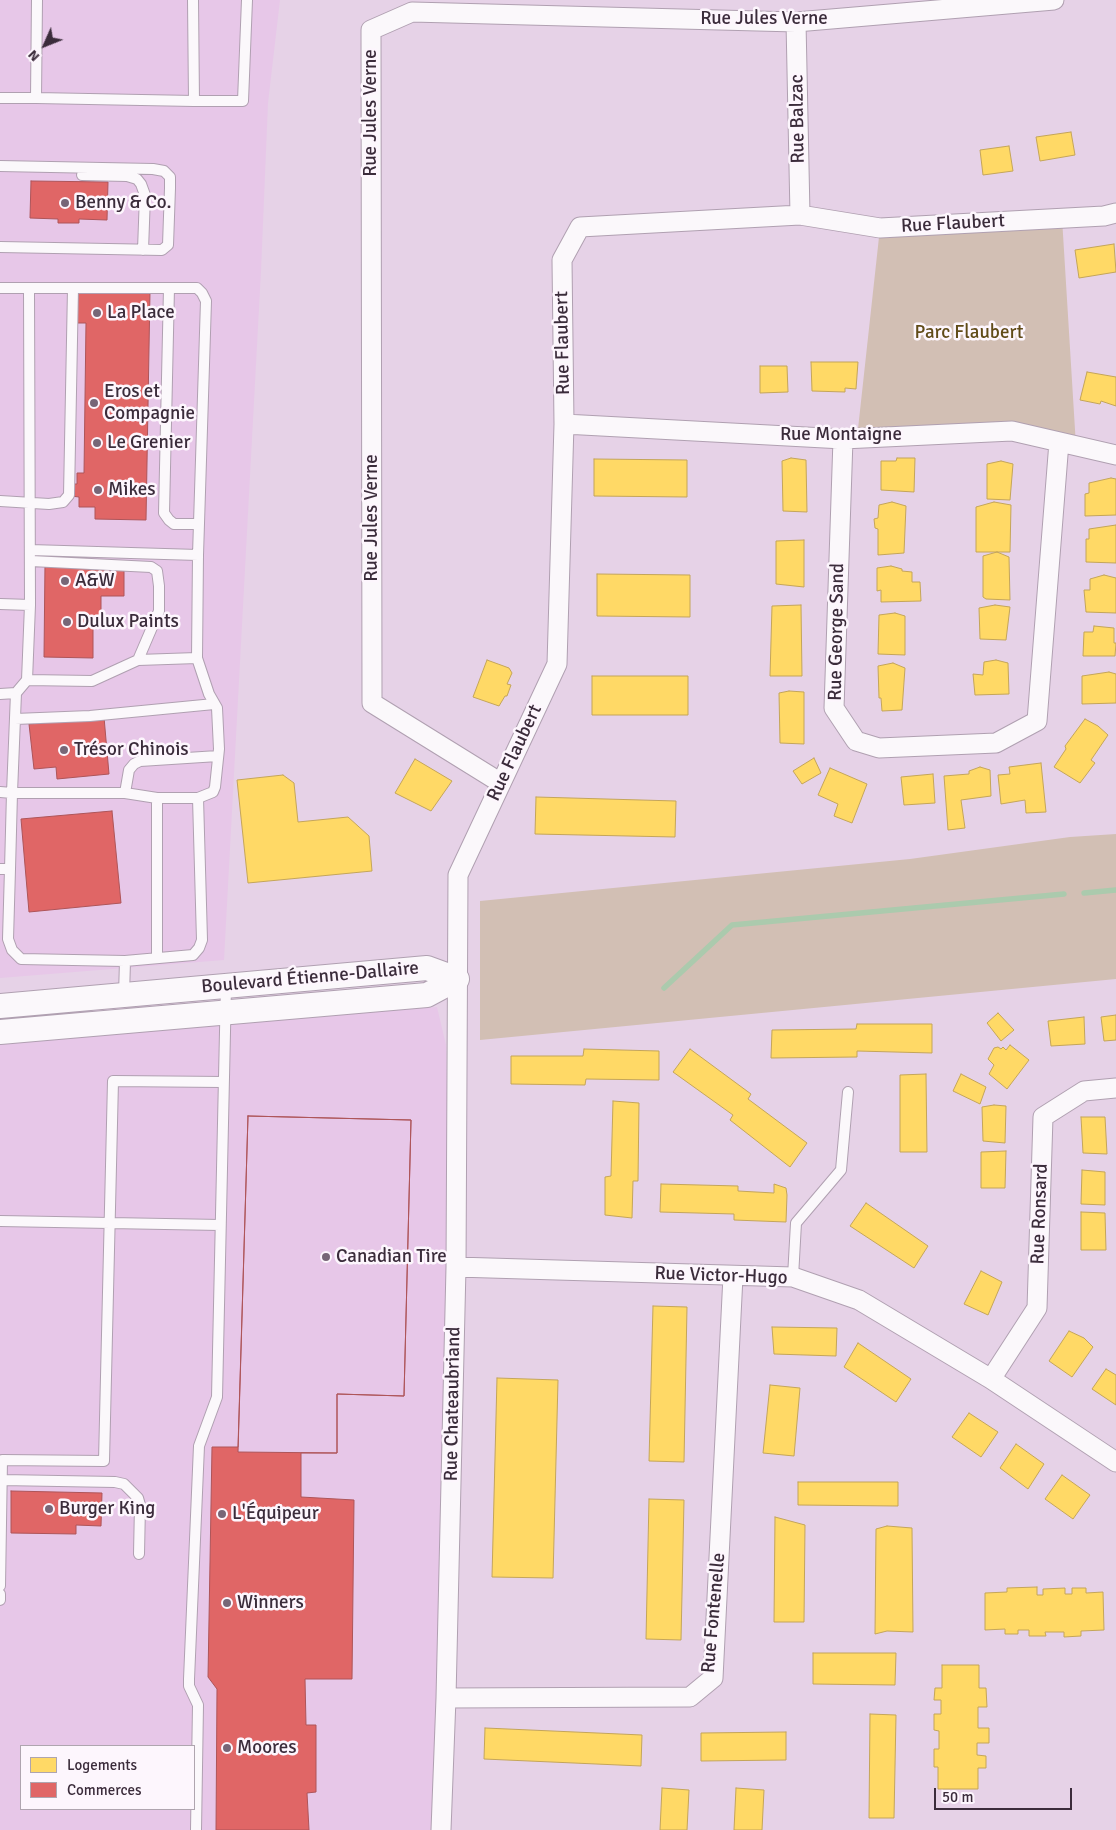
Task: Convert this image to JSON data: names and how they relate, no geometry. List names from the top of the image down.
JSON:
{
  "streets": {
    "street": [
      "Rue Jules Verne",
      "Rue Balzac",
      "Rue Flaubert",
      "Rue Montaigne",
      "Rue George Sand",
      "Boulevard Étienne-Dallaire",
      "Rue Ronsard",
      "Rue Victor-Hugo",
      "Rue Chateaubriand",
      "Rue Fontenelle"
    ]
  },
  "crossings": [
    ["Rue Jules Verne", "Rue Balzac"],
    ["Rue Jules Verne", "Rue Flaubert"],
    ["Rue Balzac", "Rue Flaubert"],
    ["Rue Flaubert", "Rue Montaigne"],
    ["Rue Flaubert", "Boulevard Étienne-Dallaire"],
    ["Rue Flaubert", "Rue Chateaubriand"],
    ["Rue Montaigne", "Rue George Sand"],
    ["Boulevard Étienne-Dallaire", "Rue Chateaubriand"],
    ["Rue Ronsard", "Rue Victor-Hugo"],
    ["Rue Victor-Hugo", "Rue Chateaubriand"],
    ["Rue Victor-Hugo", "Rue Fontenelle"],
    ["Rue Chateaubriand", "Rue Fontenelle"]
  ],
  "parks": ["Parc Flaubert"],
  "places": [
    "Benny & Co.",
    "La Place",
    "Eros et Compagnie",
    "Le Grenier",
    "Mikes",
    "A&W",
    "Dulux Paints",
    "Trésor Chinois",
    "Canadian Tire",
    "Burger King",
    "L'Équipeur",
    "Winners",
    "Moores"
  ],
  "legend": ["Logements", "Commerces"],
  "scale_bar": "50 m",
  "north": "bottom left"
}
